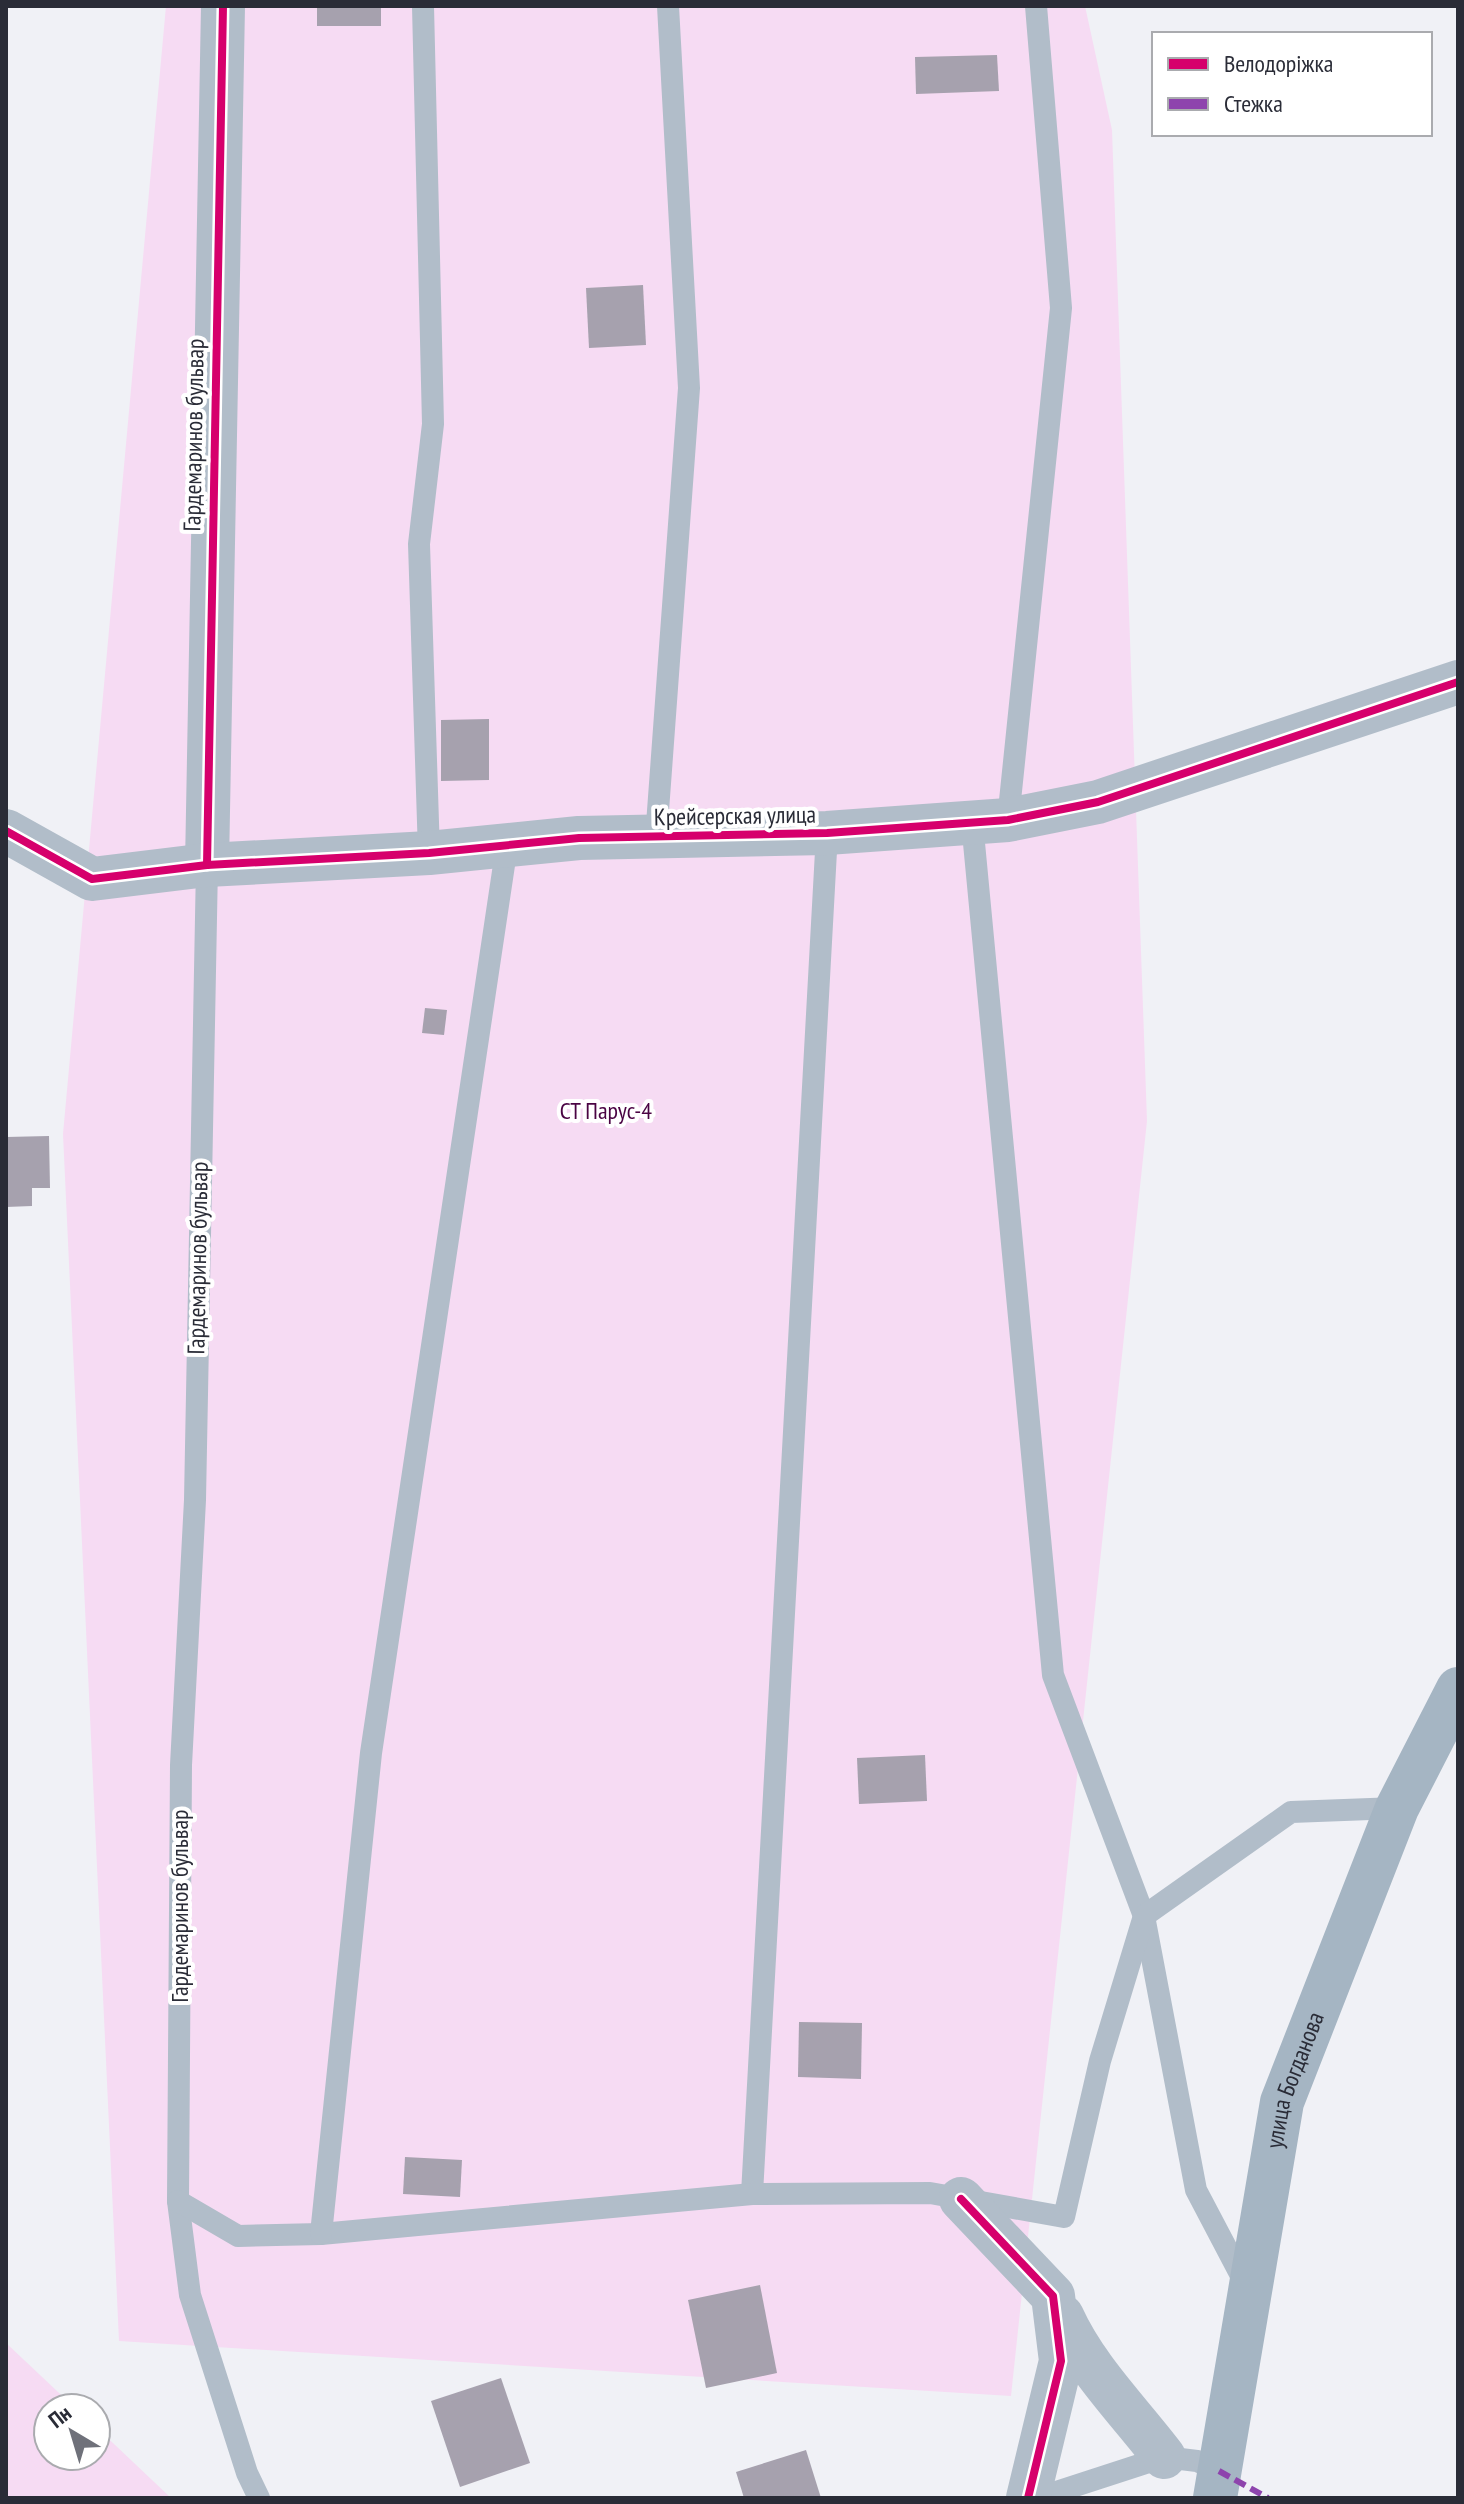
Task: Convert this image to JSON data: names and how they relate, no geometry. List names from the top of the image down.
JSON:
{
  "streets": {
    "main road": ["улица Богданова"],
    "street": ["Гардемаринов бульвар", "Крейсерская улица"]
  },
  "crossings": [
    ["Гардемаринов бульвар", "Крейсерская улица"]
  ],
  "parks": ["СТ Парус-4"],
  "legend": ["Велодоріжка", "Стежка"],
  "north": "top left"
}
